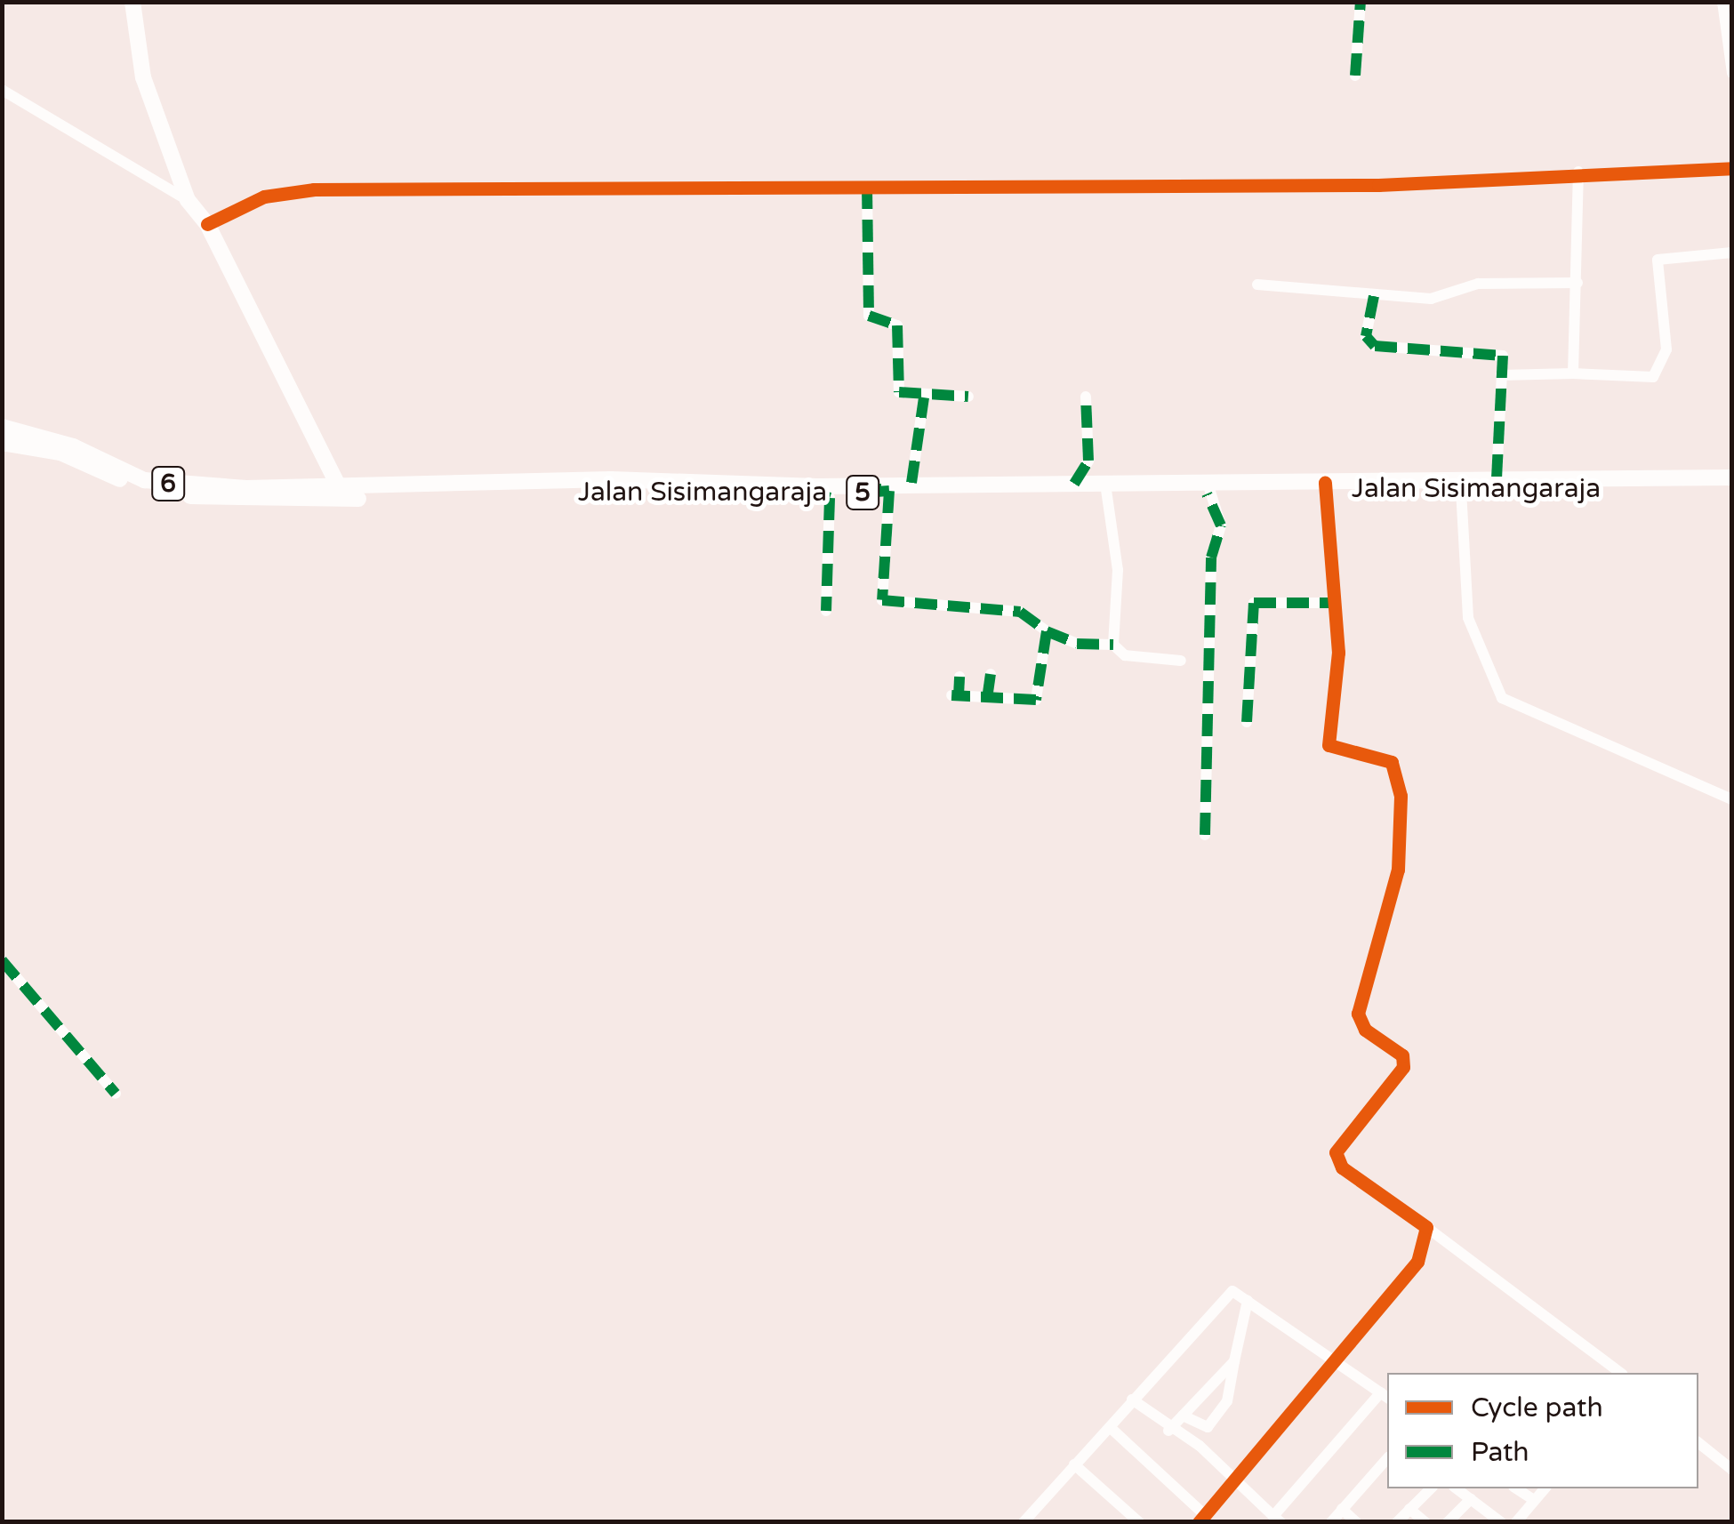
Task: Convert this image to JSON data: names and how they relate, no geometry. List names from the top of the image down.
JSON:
{
  "streets": {
    "highway": ["6", "Jalan Sisimangaraja", "5"]
  },
  "crossings": [
    ["6", "Jalan Sisimangaraja"]
  ],
  "legend": ["Cycle path", "Path"]
}
